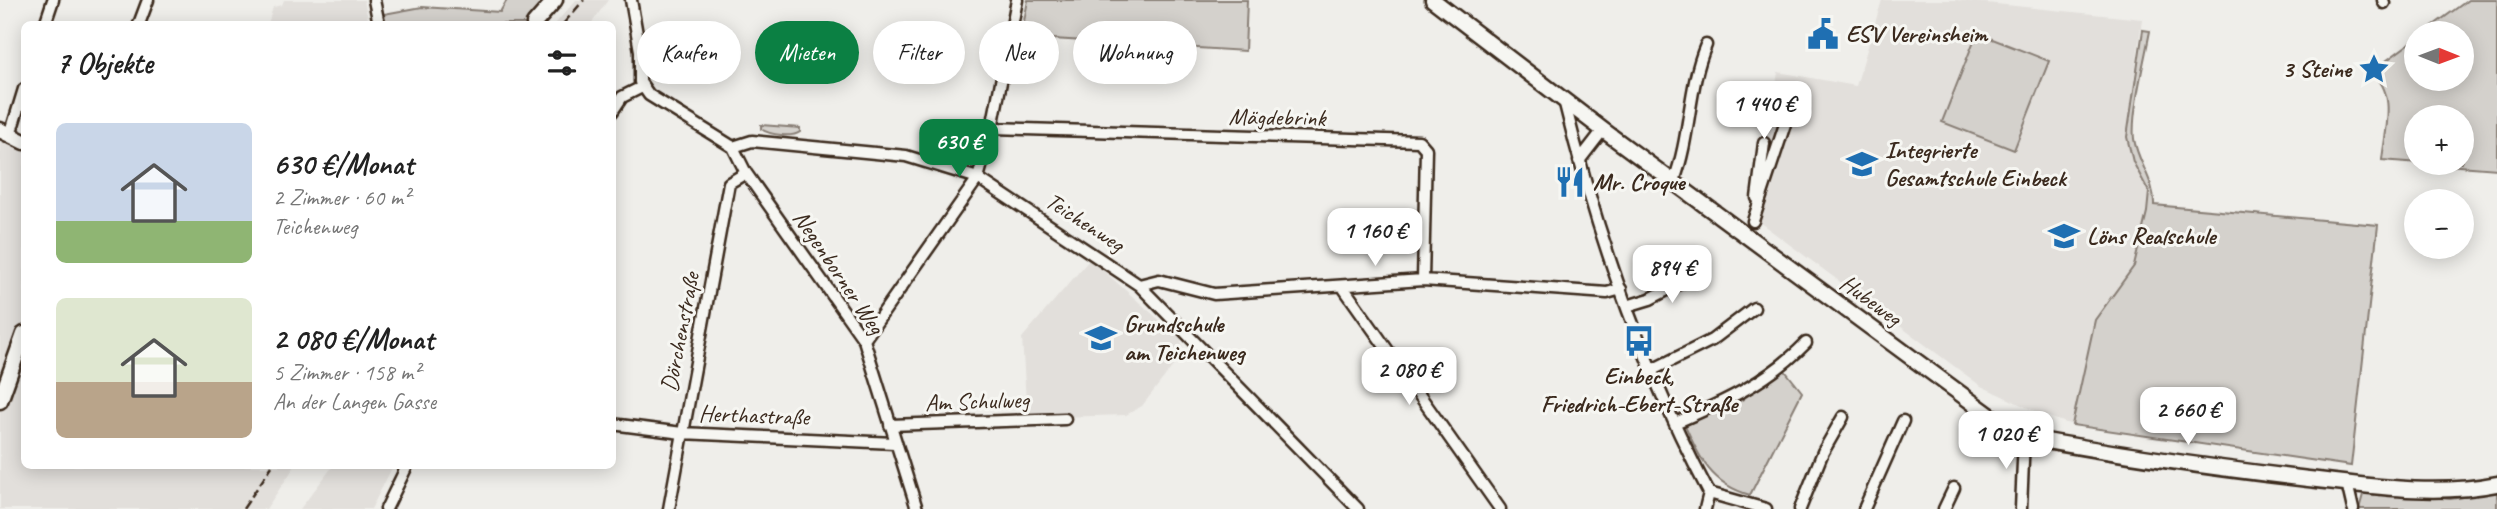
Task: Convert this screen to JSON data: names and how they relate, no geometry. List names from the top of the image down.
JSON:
{
  "streets": {
    "street": [
      "Mägdebrink",
      "Teichenweg",
      "Negenborner Weg",
      "Hubeweg",
      "Dörchenstraße",
      "Am Schulweg",
      "Herthastraße"
    ]
  },
  "crossings": [
    ["Teichenweg", "Negenborner Weg"],
    ["Negenborner Weg", "Dörchenstraße"],
    ["Negenborner Weg", "Am Schulweg"],
    ["Negenborner Weg", "Herthastraße"],
    ["Dörchenstraße", "Herthastraße"]
  ],
  "places": {
    "public building": ["ESV Vereinsheim"],
    "place": ["3 Steine"],
    "school or university": ["Integrierte Gesamtschule Einbeck", "Löns Realschule", "Grundschule am Teichenweg"],
    "restaurant": ["Mr. Croque"],
    "bus stop": ["Einbeck, Friedrich-Ebert-Straße"]
  },
  "north": "right",
  "page": {
    "map_buttons": ["+", "−"],
    "chip": [
      "Kaufen",
      "Mieten",
      "Filter",
      "Neu",
      "Wohnung"
    ],
    "heading": "7 Objekte",
    "price": [
      "1 440 €",
      "630 €",
      "1 160 €",
      "894 €",
      "2 080 €",
      "2 660 €",
      "1 020 €"
    ],
    "list": [
      {
        "name": "630 €/Monat",
        "note": "2 Zimmer · 60 m² · Teichenweg"
      },
      {
        "name": "2 080 €/Monat",
        "note": "5 Zimmer · 158 m² · An der Langen Gasse"
      }
    ]
  }
}
